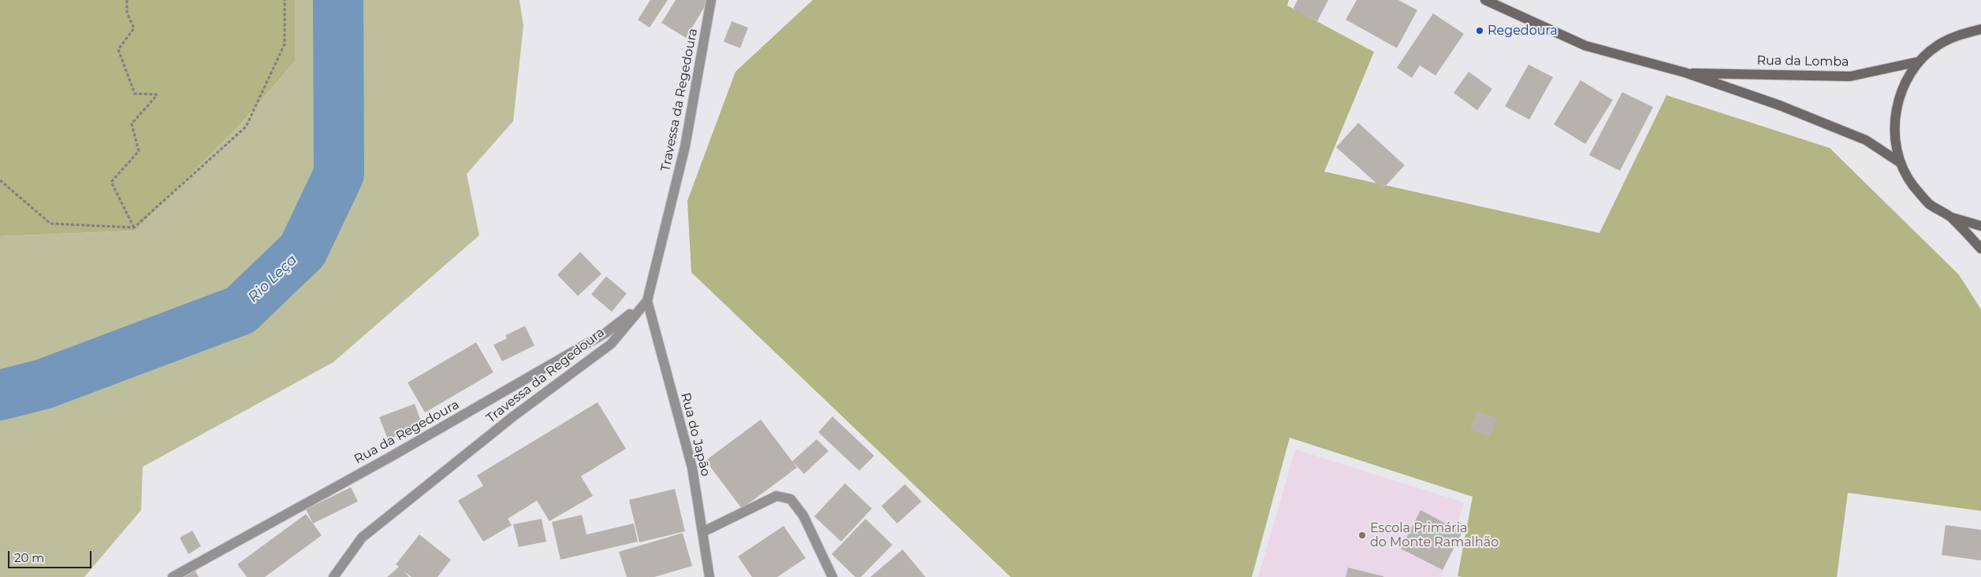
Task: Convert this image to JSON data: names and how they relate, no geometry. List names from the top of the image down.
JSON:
{
  "streets": {
    "main road": ["Rua da Lomba"],
    "street": ["Travessa da Regedoura", "Rua da Regedoura", "Rua do Japão"]
  },
  "crossings": [
    ["Travessa da Regedoura", "Rua da Regedoura"],
    ["Travessa da Regedoura", "Rua do Japão"],
    ["Rua da Regedoura", "Rua do Japão"]
  ],
  "water": ["Rio Leça"],
  "places": ["Regedoura", "Escola Primária do Monte Ramalhão"],
  "scale_bar": "20 m"
}
